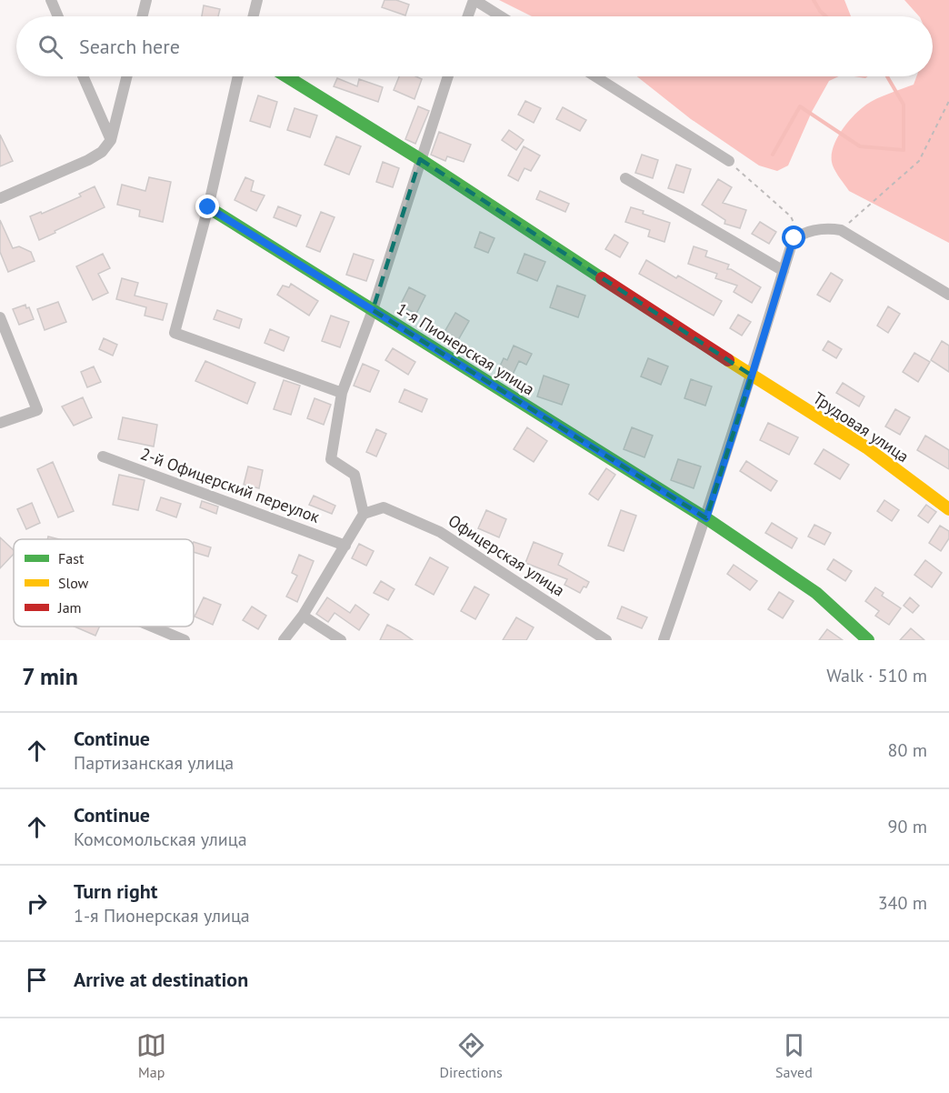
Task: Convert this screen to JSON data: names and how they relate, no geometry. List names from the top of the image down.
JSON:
{
  "streets": {
    "street": [
      "1-я Пионерская улица",
      "Трудовая улица",
      "2-й Офицерский переулок",
      "Офицерская улица"
    ]
  },
  "legend": ["Fast", "Slow", "Jam"],
  "page": {
    "search": "Search here",
    "heading": ["7 min", "Walk · 510 m"],
    "list": [
      ["Continue", "Партизанская улица", "80 m"],
      ["Continue", "Комсомольская улица", "90 m"],
      ["Turn right", "1-я Пионерская улица", "340 m"],
      "Arrive at destination"
    ],
    "nav": ["Map", "Directions", "Saved"]
  }
}
